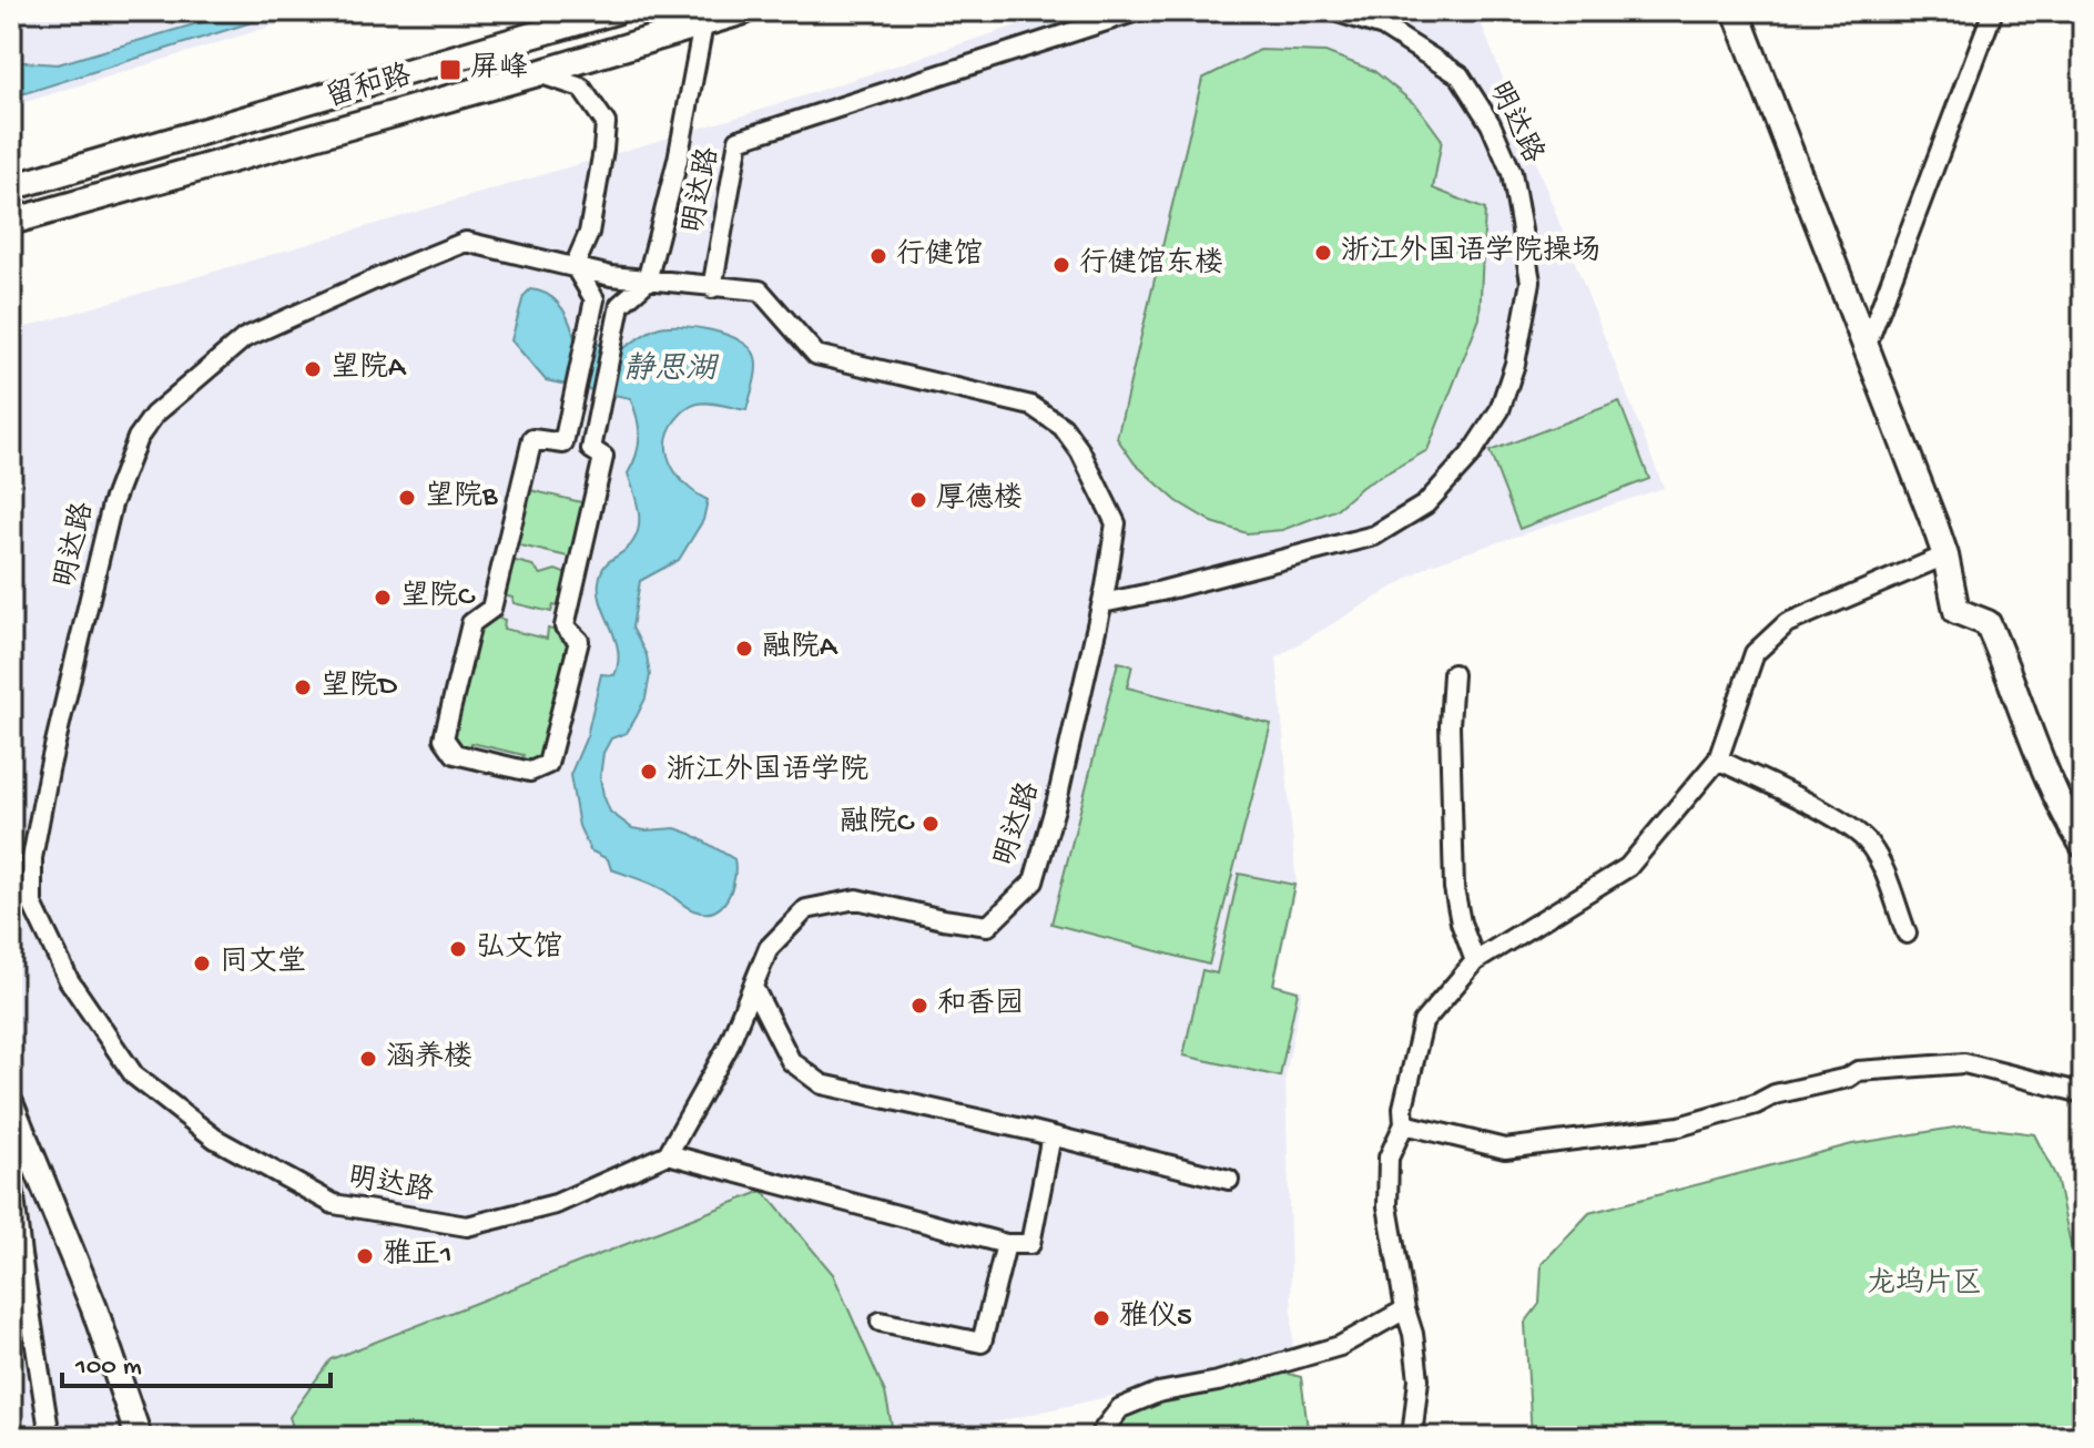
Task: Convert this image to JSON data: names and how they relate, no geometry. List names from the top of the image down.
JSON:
{
  "streets": {
    "main road": ["留和路"],
    "street": ["明达路"]
  },
  "water": ["静思湖"],
  "parks": ["龙坞片区"],
  "places": {
    "transit": ["屏峰"],
    "other": [
      "浙江外国语学院操场",
      "行健馆",
      "行健馆东楼",
      "望院A",
      "望院B",
      "厚德楼",
      "望院C",
      "融院A",
      "望院D",
      "浙江外国语学院",
      "融院C",
      "弘文馆",
      "同文堂",
      "和香园",
      "涵养楼",
      "雅正1",
      "雅仪5"
    ]
  },
  "scale_bar": "100 m"
}
